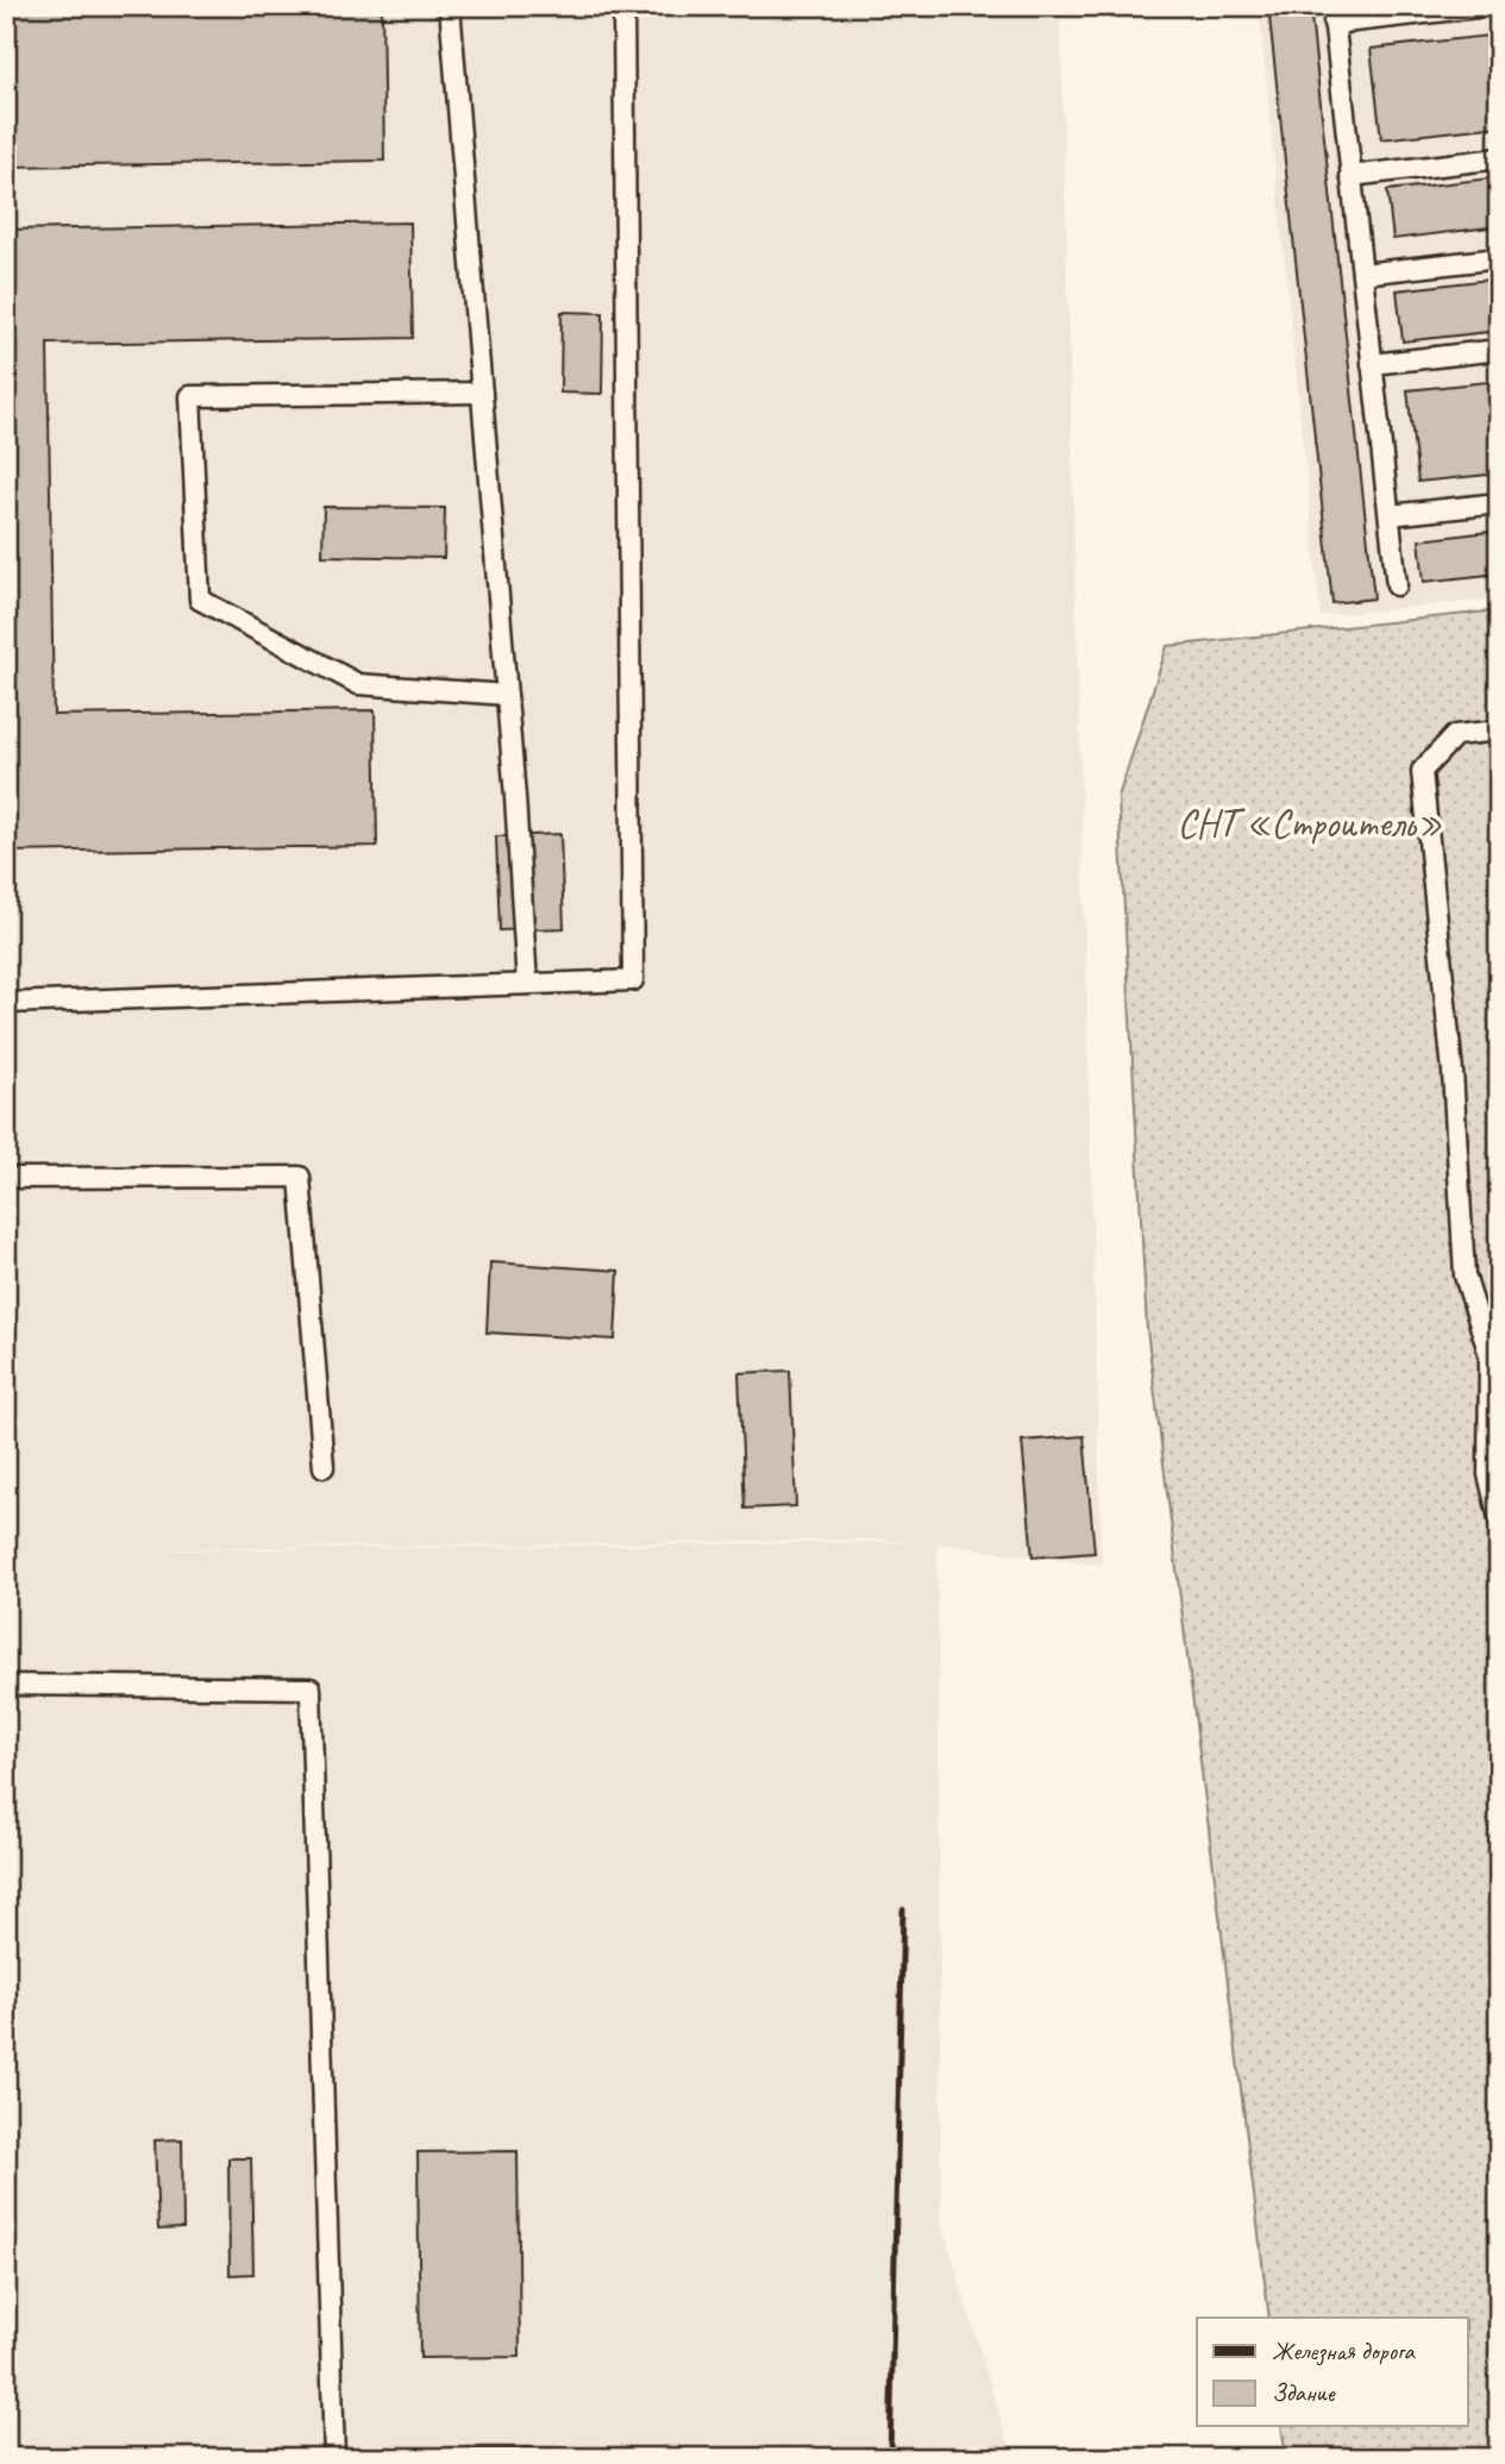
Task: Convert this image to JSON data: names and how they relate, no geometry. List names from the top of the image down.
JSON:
{
  "parks": ["СНТ «Строитель»"],
  "legend": ["Железная дорога", "Здание"]
}
